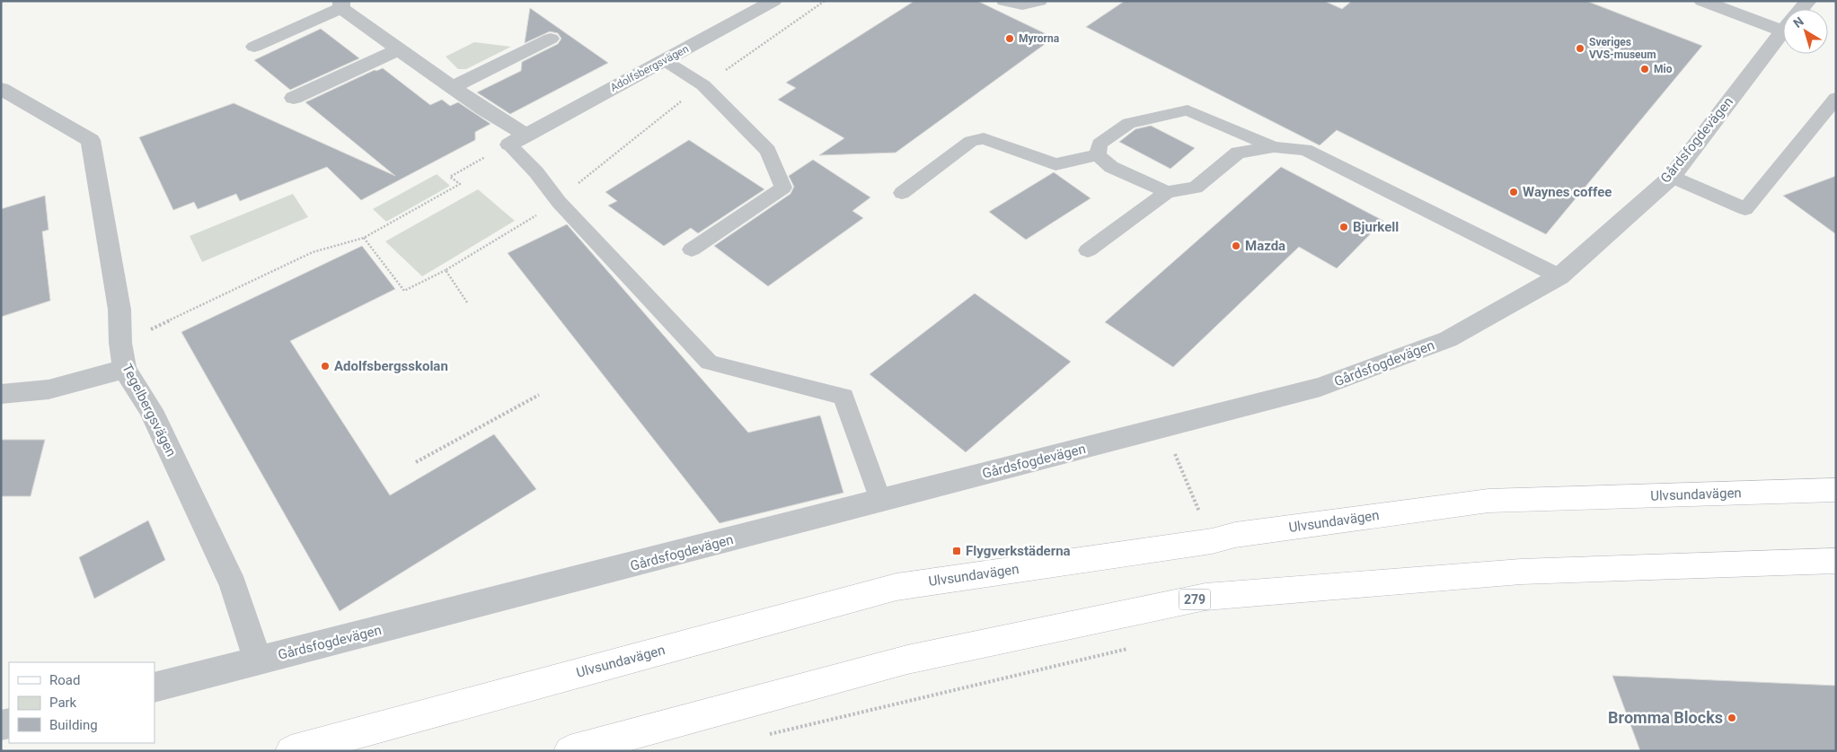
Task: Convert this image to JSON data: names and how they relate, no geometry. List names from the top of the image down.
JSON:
{
  "streets": {
    "main road": ["Ulvsundavägen", "279"],
    "street": ["Adolfsbergsvägen", "Gårdsfogdevägen", "Tegelbergsvägen"]
  },
  "crossings": [
    ["Gårdsfogdevägen", "Tegelbergsvägen"]
  ],
  "places": {
    "other": [
      "Myrorna",
      "Sveriges VVS-museum",
      "Mio",
      "Waynes coffee",
      "Bjurkell",
      "Mazda",
      "Adolfsbergsskolan",
      "Bromma Blocks"
    ],
    "transit": ["Flygverkstäderna"]
  },
  "legend": ["Road", "Park", "Building"],
  "north": "top left"
}
